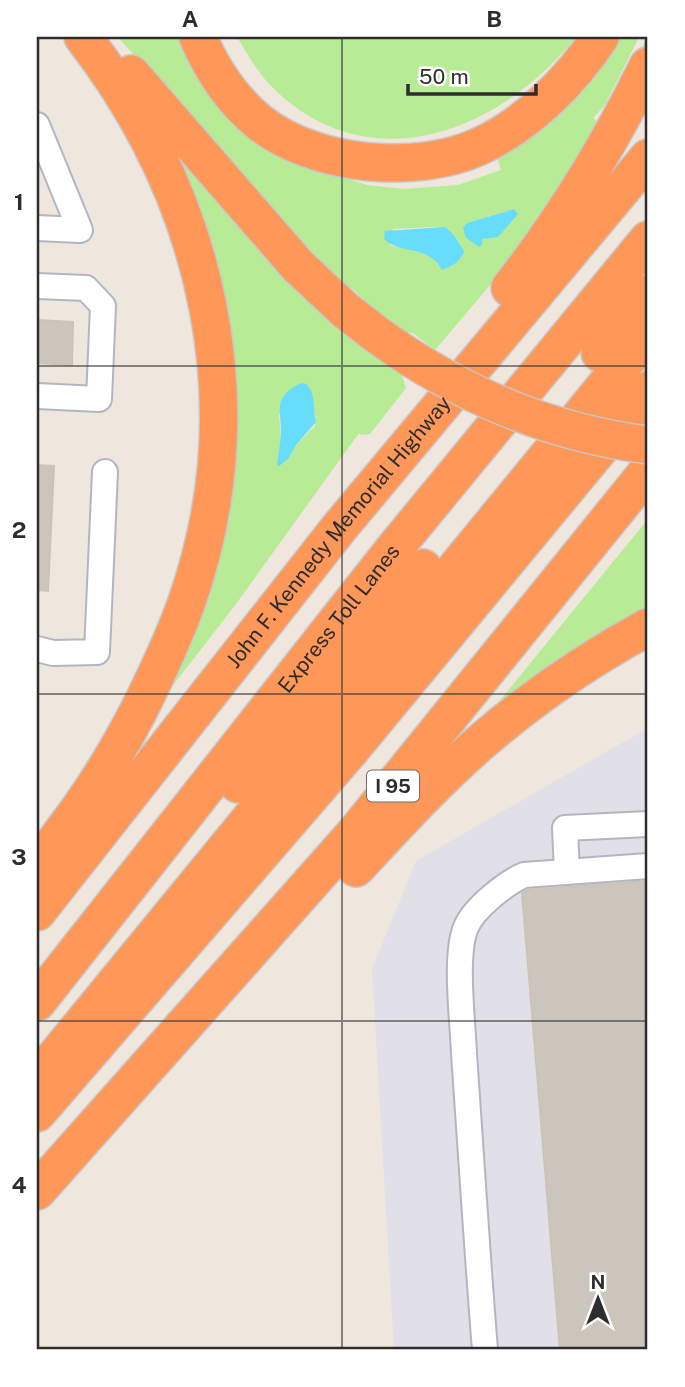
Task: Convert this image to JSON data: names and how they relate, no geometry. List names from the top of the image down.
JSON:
{
  "streets": {
    "highway": ["John F. Kennedy Memorial Highway", "Express Toll Lanes", "I 95"]
  },
  "scale_bar": "50 m",
  "north": "top",
  "grid": {
    "columns": ["A", "B"],
    "rows": [
      "1",
      "2",
      "3",
      "4"
    ]
  }
}
